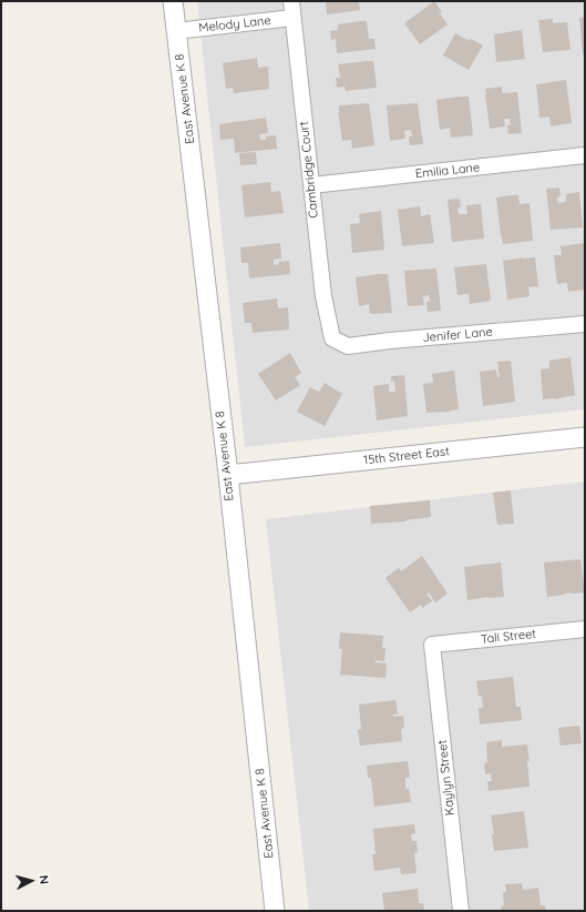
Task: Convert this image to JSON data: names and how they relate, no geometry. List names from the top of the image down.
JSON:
{
  "streets": {
    "street": [
      "Melody Lane",
      "East Avenue K 8",
      "Cambridge Court",
      "Emilia Lane",
      "Jenifer Lane",
      "15th Street East",
      "Tali Street",
      "Kaylyn Street"
    ]
  },
  "crossings": [
    ["Melody Lane", "East Avenue K 8"],
    ["Melody Lane", "Cambridge Court"],
    ["East Avenue K 8", "15th Street East"],
    ["Cambridge Court", "Emilia Lane"],
    ["Cambridge Court", "Jenifer Lane"],
    ["Tali Street", "Kaylyn Street"]
  ],
  "north": "right"
}
